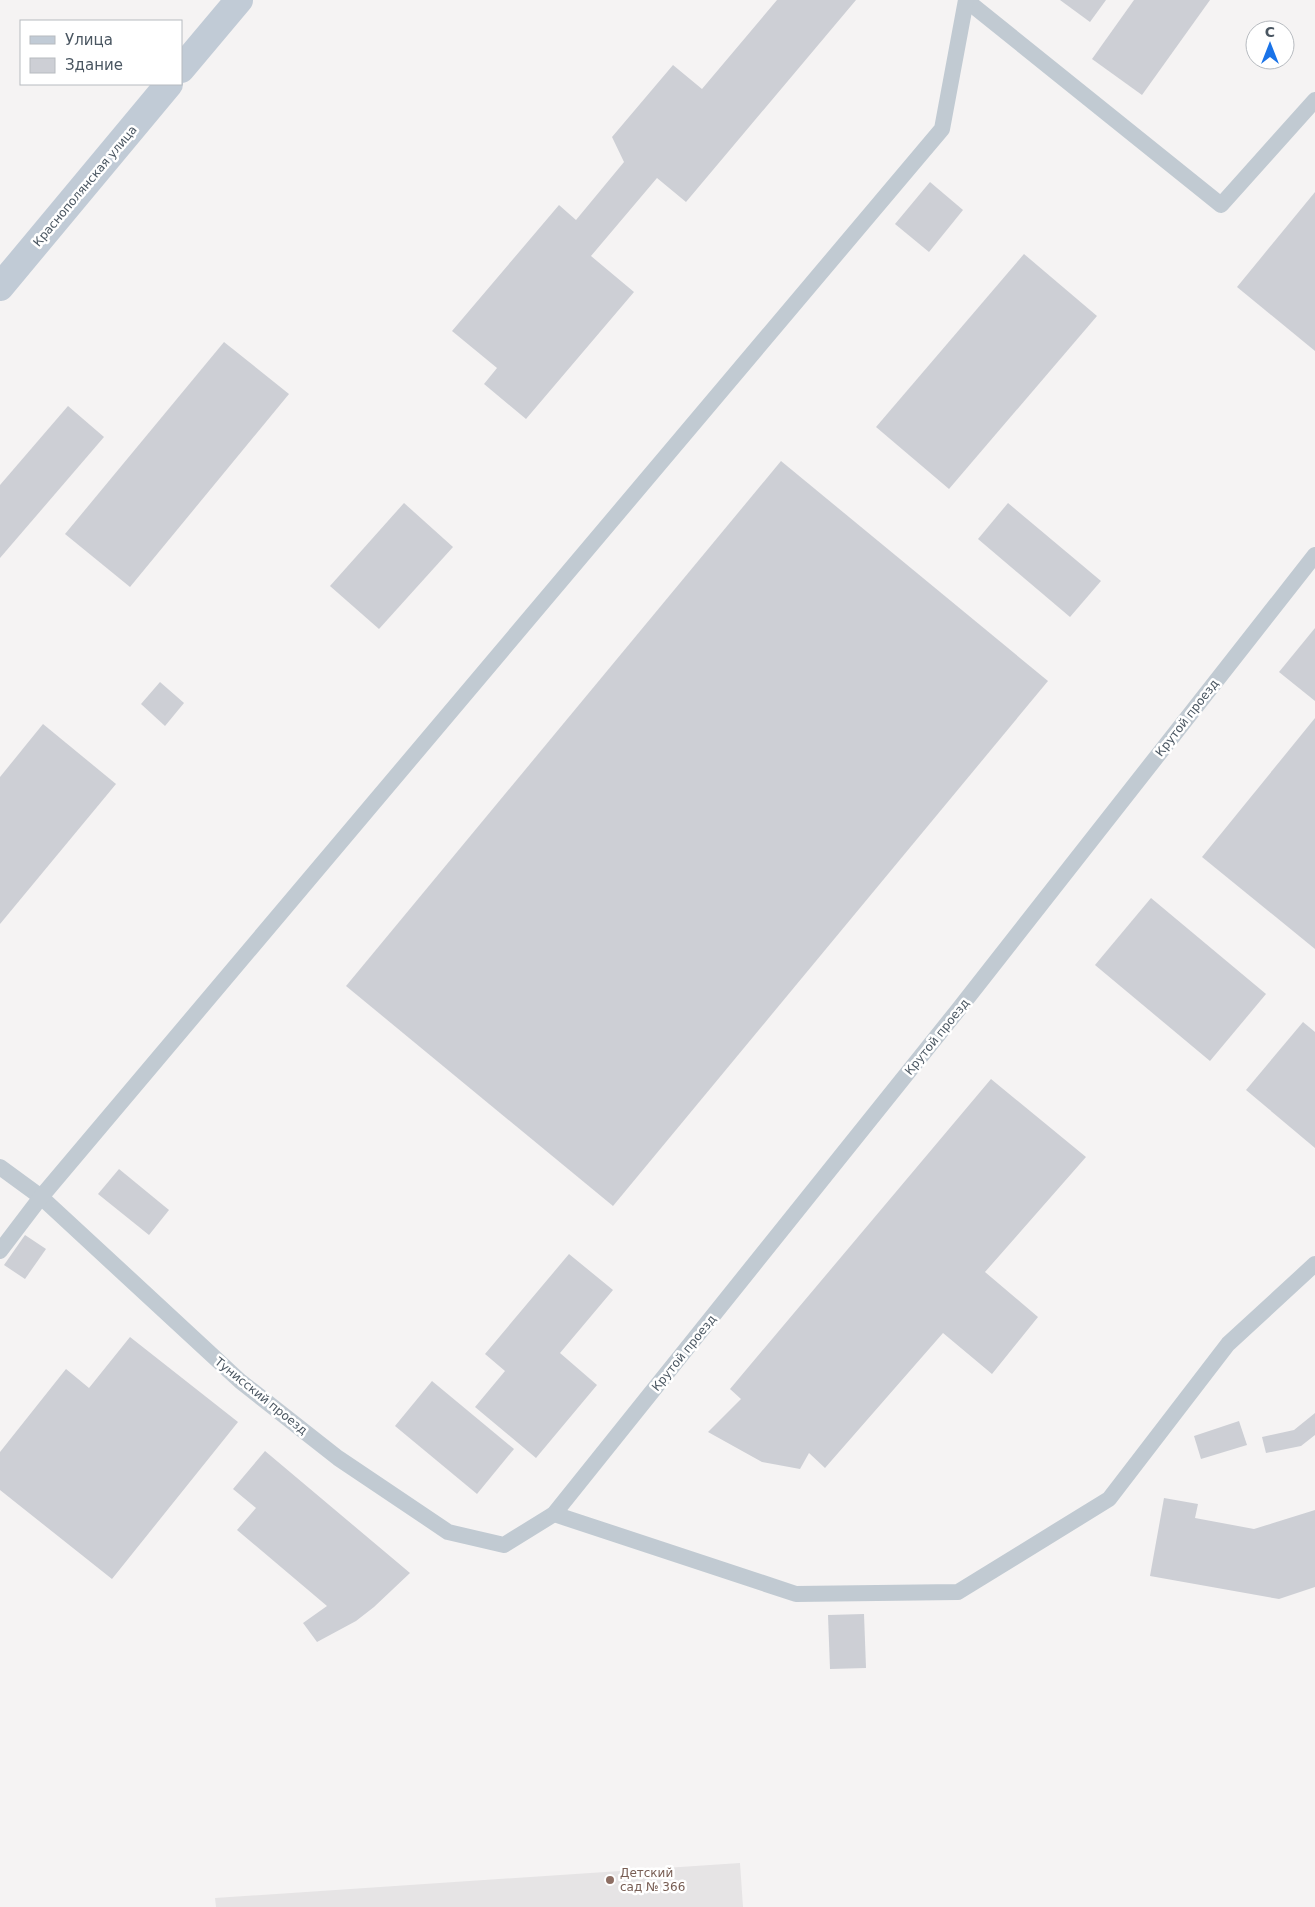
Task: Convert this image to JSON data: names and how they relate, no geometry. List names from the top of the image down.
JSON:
{
  "streets": {
    "main road": ["Краснополянская улица"],
    "lane": ["Крутой проезд", "Тунисский проезд"]
  },
  "crossings": [
    ["Крутой проезд", "Тунисский проезд"]
  ],
  "places": ["Детский сад № 366"],
  "legend": ["Улица", "Здание"],
  "north": "top"
}
